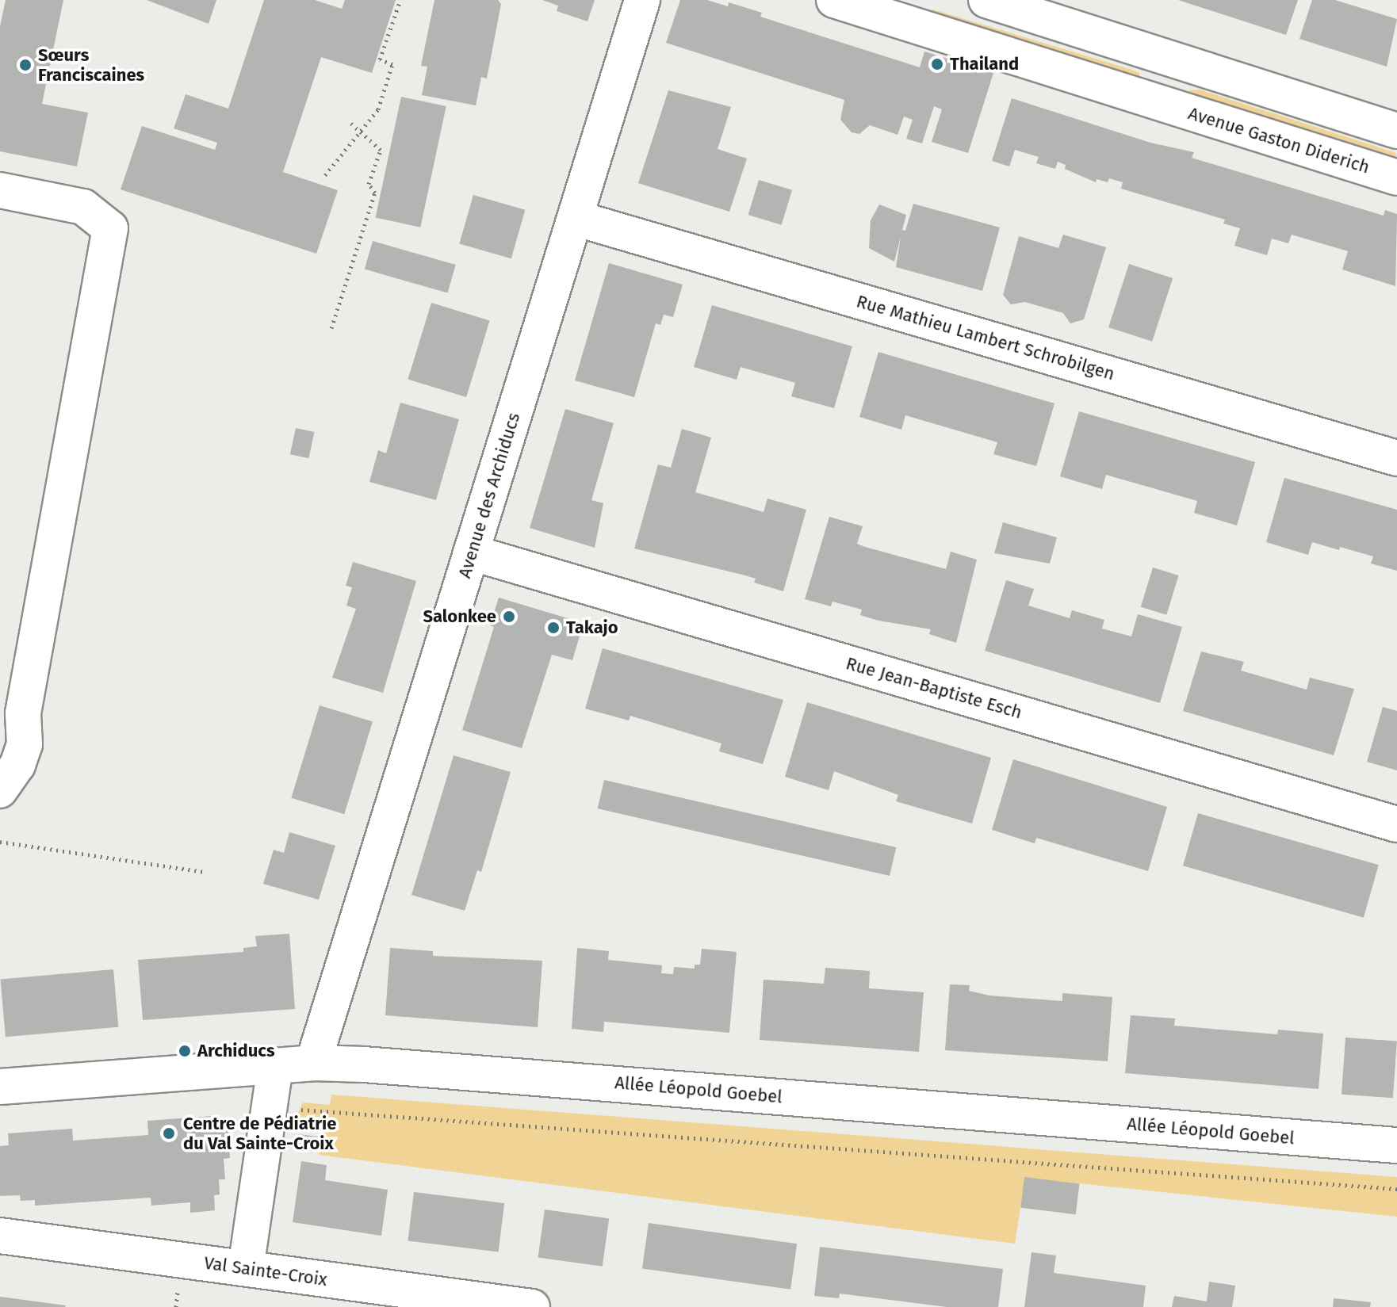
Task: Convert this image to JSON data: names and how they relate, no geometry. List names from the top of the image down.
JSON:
{
  "streets": {
    "street": [
      "Avenue Gaston Diderich",
      "Rue Mathieu Lambert Schrobilgen",
      "Avenue des Archiducs",
      "Rue Jean-Baptiste Esch",
      "Allée Léopold Goebel",
      "Val Sainte-Croix"
    ]
  },
  "crossings": [
    ["Rue Mathieu Lambert Schrobilgen", "Avenue des Archiducs"],
    ["Avenue des Archiducs", "Rue Jean-Baptiste Esch"],
    ["Avenue des Archiducs", "Allée Léopold Goebel"]
  ],
  "places": [
    "Thailand",
    "Sœurs Franciscaines",
    "Salonkee",
    "Takajo",
    "Archiducs",
    "Centre de Pédiatrie du Val Sainte-Croix"
  ]
}
